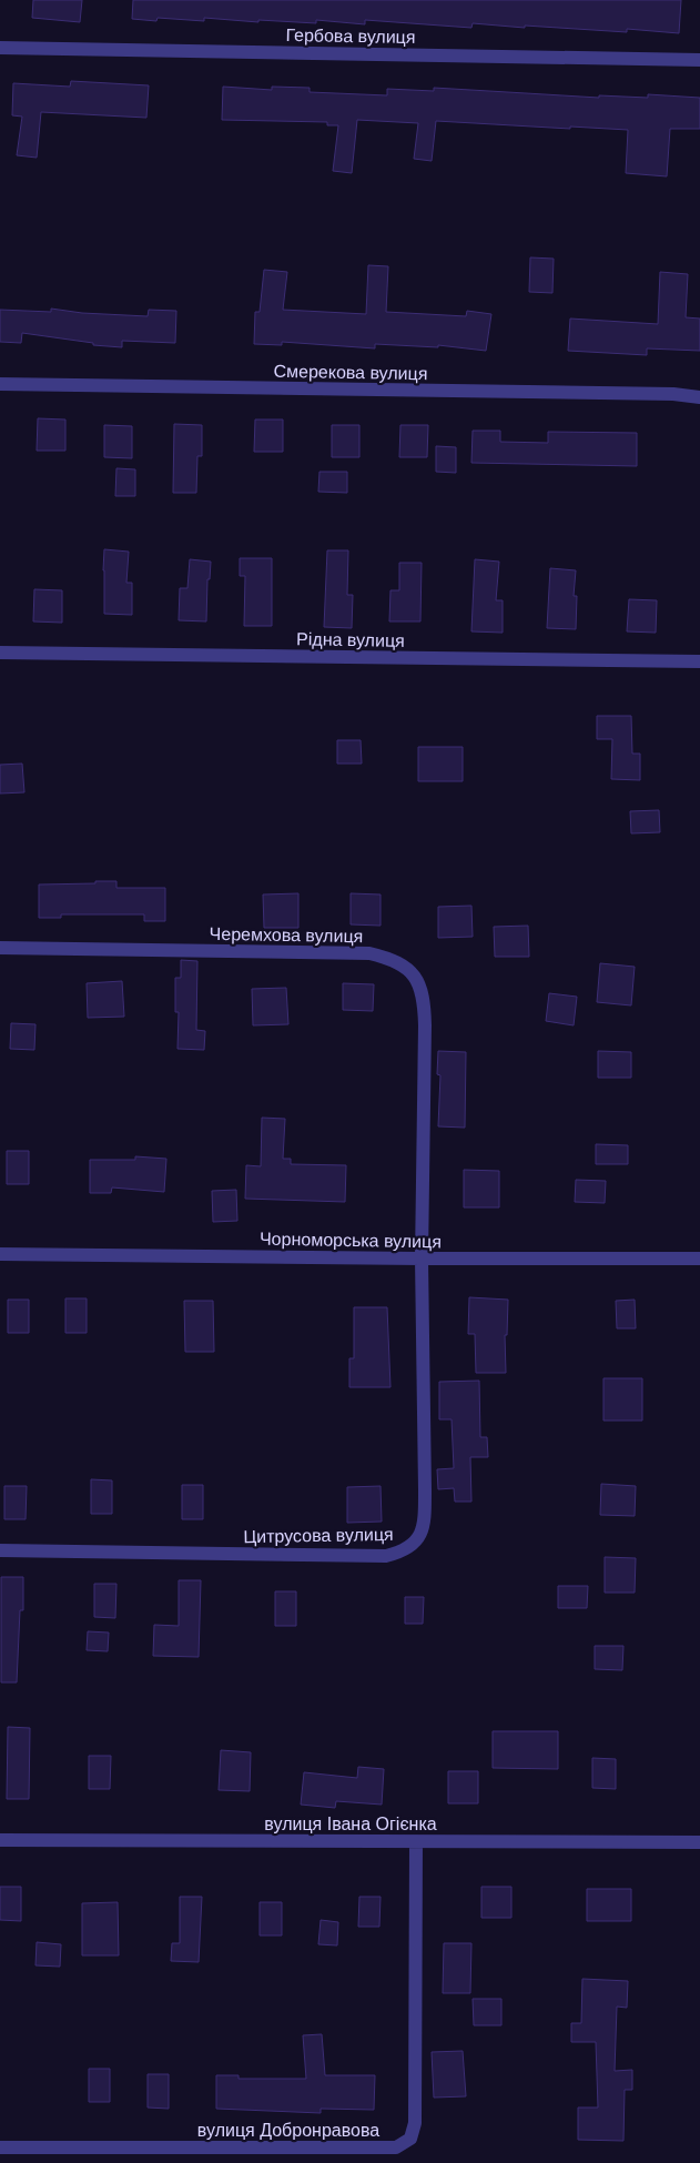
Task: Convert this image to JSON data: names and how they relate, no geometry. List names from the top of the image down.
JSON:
{
  "streets": {
    "street": [
      "Гербова вулиця",
      "Смерекова вулиця",
      "Рідна вулиця",
      "Черемхова вулиця",
      "Чорноморська вулиця",
      "Цитрусова вулиця",
      "вулиця Івана Огієнка",
      "вулиця Добронравова"
    ]
  },
  "crossings": [
    ["Черемхова вулиця", "Чорноморська вулиця"],
    ["Черемхова вулиця", "Цитрусова вулиця"],
    ["Чорноморська вулиця", "Цитрусова вулиця"],
    ["вулиця Івана Огієнка", "вулиця Добронравова"]
  ]
}
